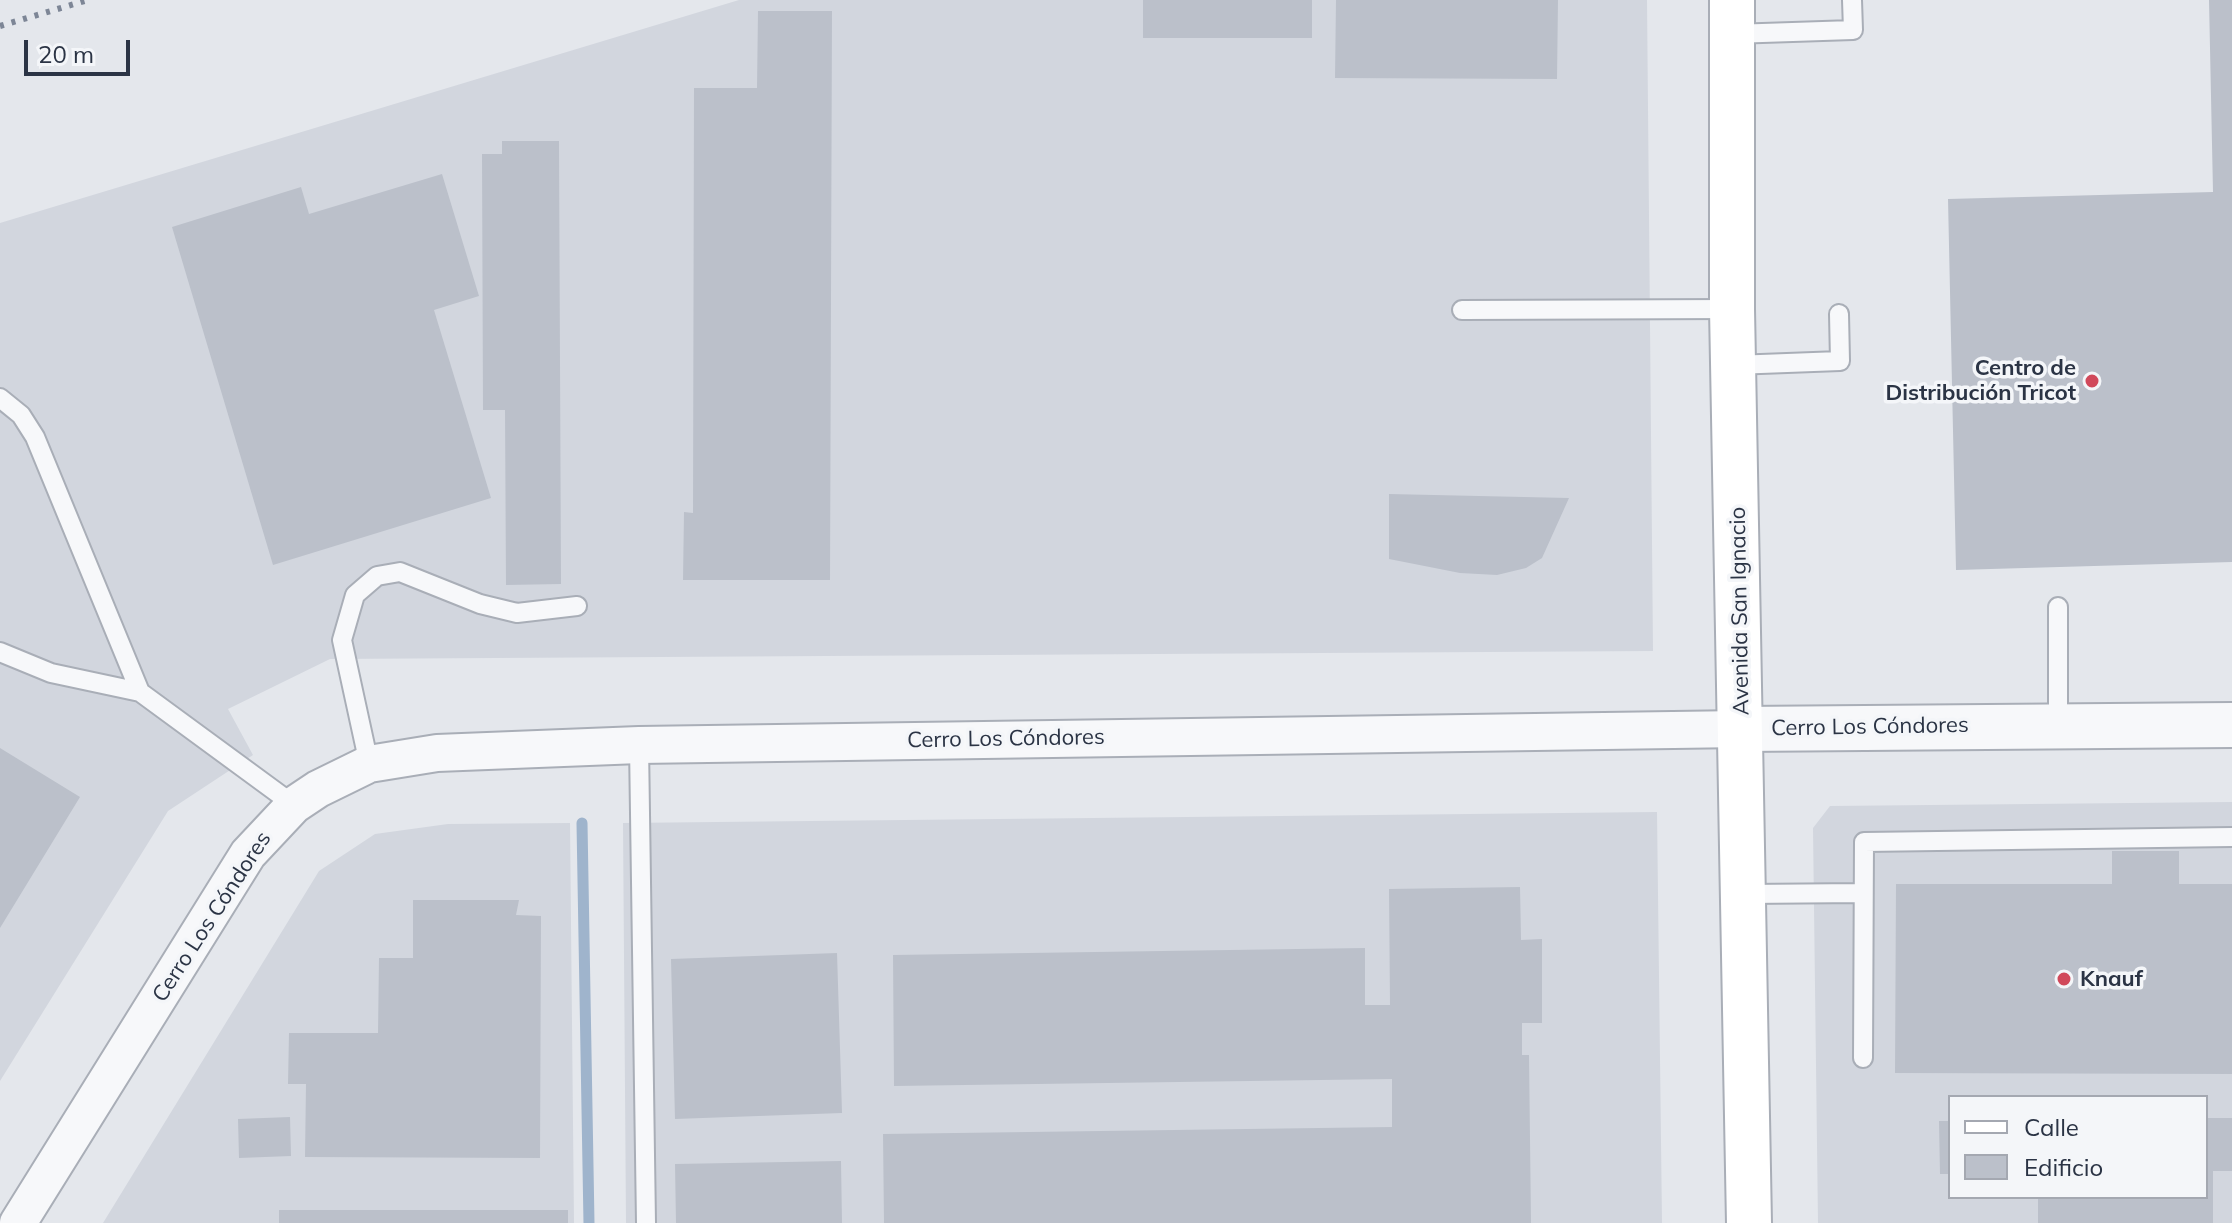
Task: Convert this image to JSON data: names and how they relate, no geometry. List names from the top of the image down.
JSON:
{
  "streets": {
    "main road": ["Avenida San Ignacio"],
    "street": ["Cerro Los Cóndores"]
  },
  "crossings": [
    ["Avenida San Ignacio", "Cerro Los Cóndores"]
  ],
  "places": ["Centro de Distribución Tricot", "Knauf"],
  "legend": ["Calle", "Edificio"],
  "scale_bar": "20 m"
}
